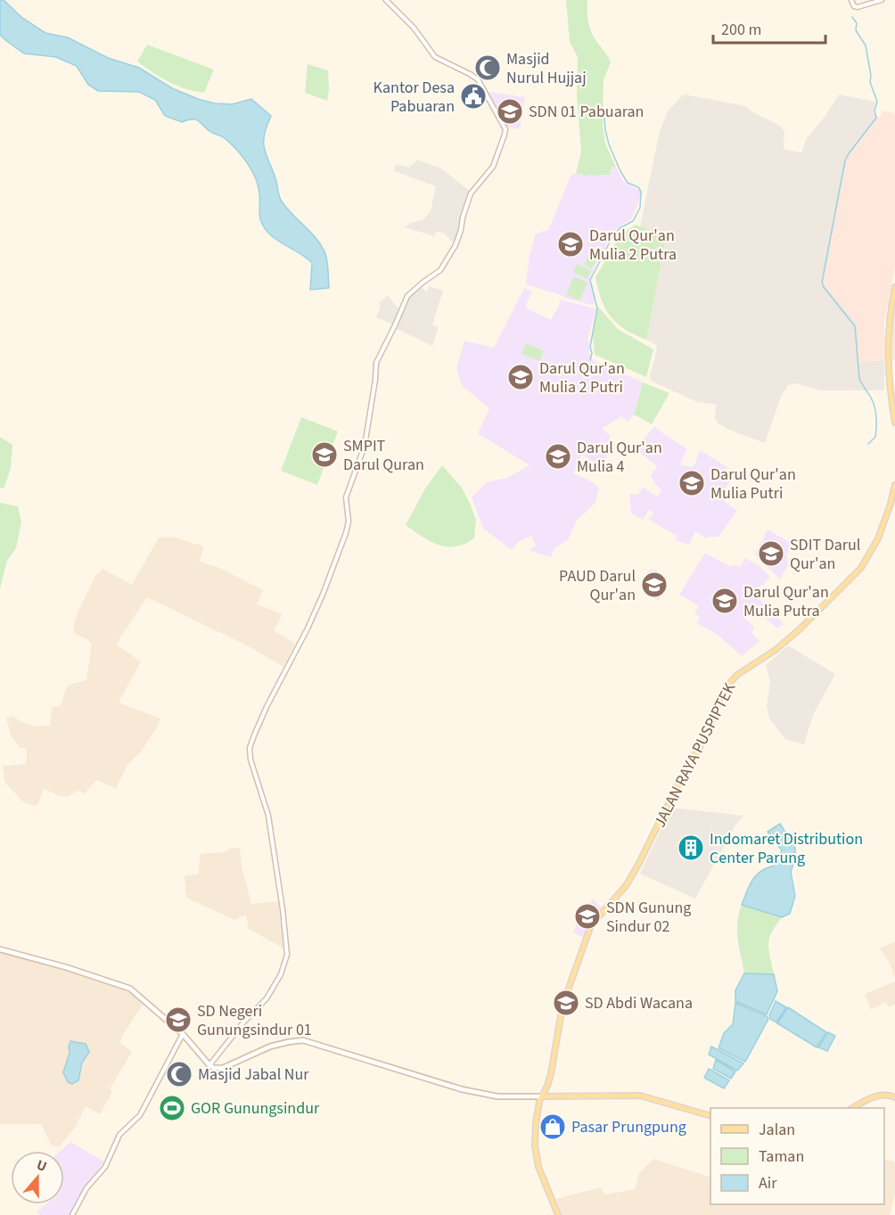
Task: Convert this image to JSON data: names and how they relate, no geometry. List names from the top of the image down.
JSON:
{
  "streets": {
    "main road": ["JALAN RAYA PUSPIPTEK"]
  },
  "places": {
    "mosque": ["Masjid Nurul Hujjaj", "Masjid Jabal Nur"],
    "public building": ["Kantor Desa Pabuaran"],
    "school or university": [
      "SDN 01 Pabuaran",
      "Darul Qur'an Mulia 2 Putra",
      "Darul Qur'an Mulia 2 Putri",
      "SMPIT Darul Quran",
      "Darul Qur'an Mulia 4",
      "Darul Qur'an Mulia Putri",
      "SDIT Darul Qur'an",
      "PAUD Darul Qur'an",
      "Darul Qur'an Mulia Putra",
      "SDN Gunung Sindur 02",
      "SD Abdi Wacana",
      "SD Negeri Gunungsindur 01"
    ],
    "building": ["Indomaret Distribution Center Parung"],
    "sports": ["GOR Gunungsindur"],
    "shop": ["Pasar Prungpung"]
  },
  "legend": ["Jalan", "Taman", "Air"],
  "scale_bar": "200 m",
  "north": "top"
}
